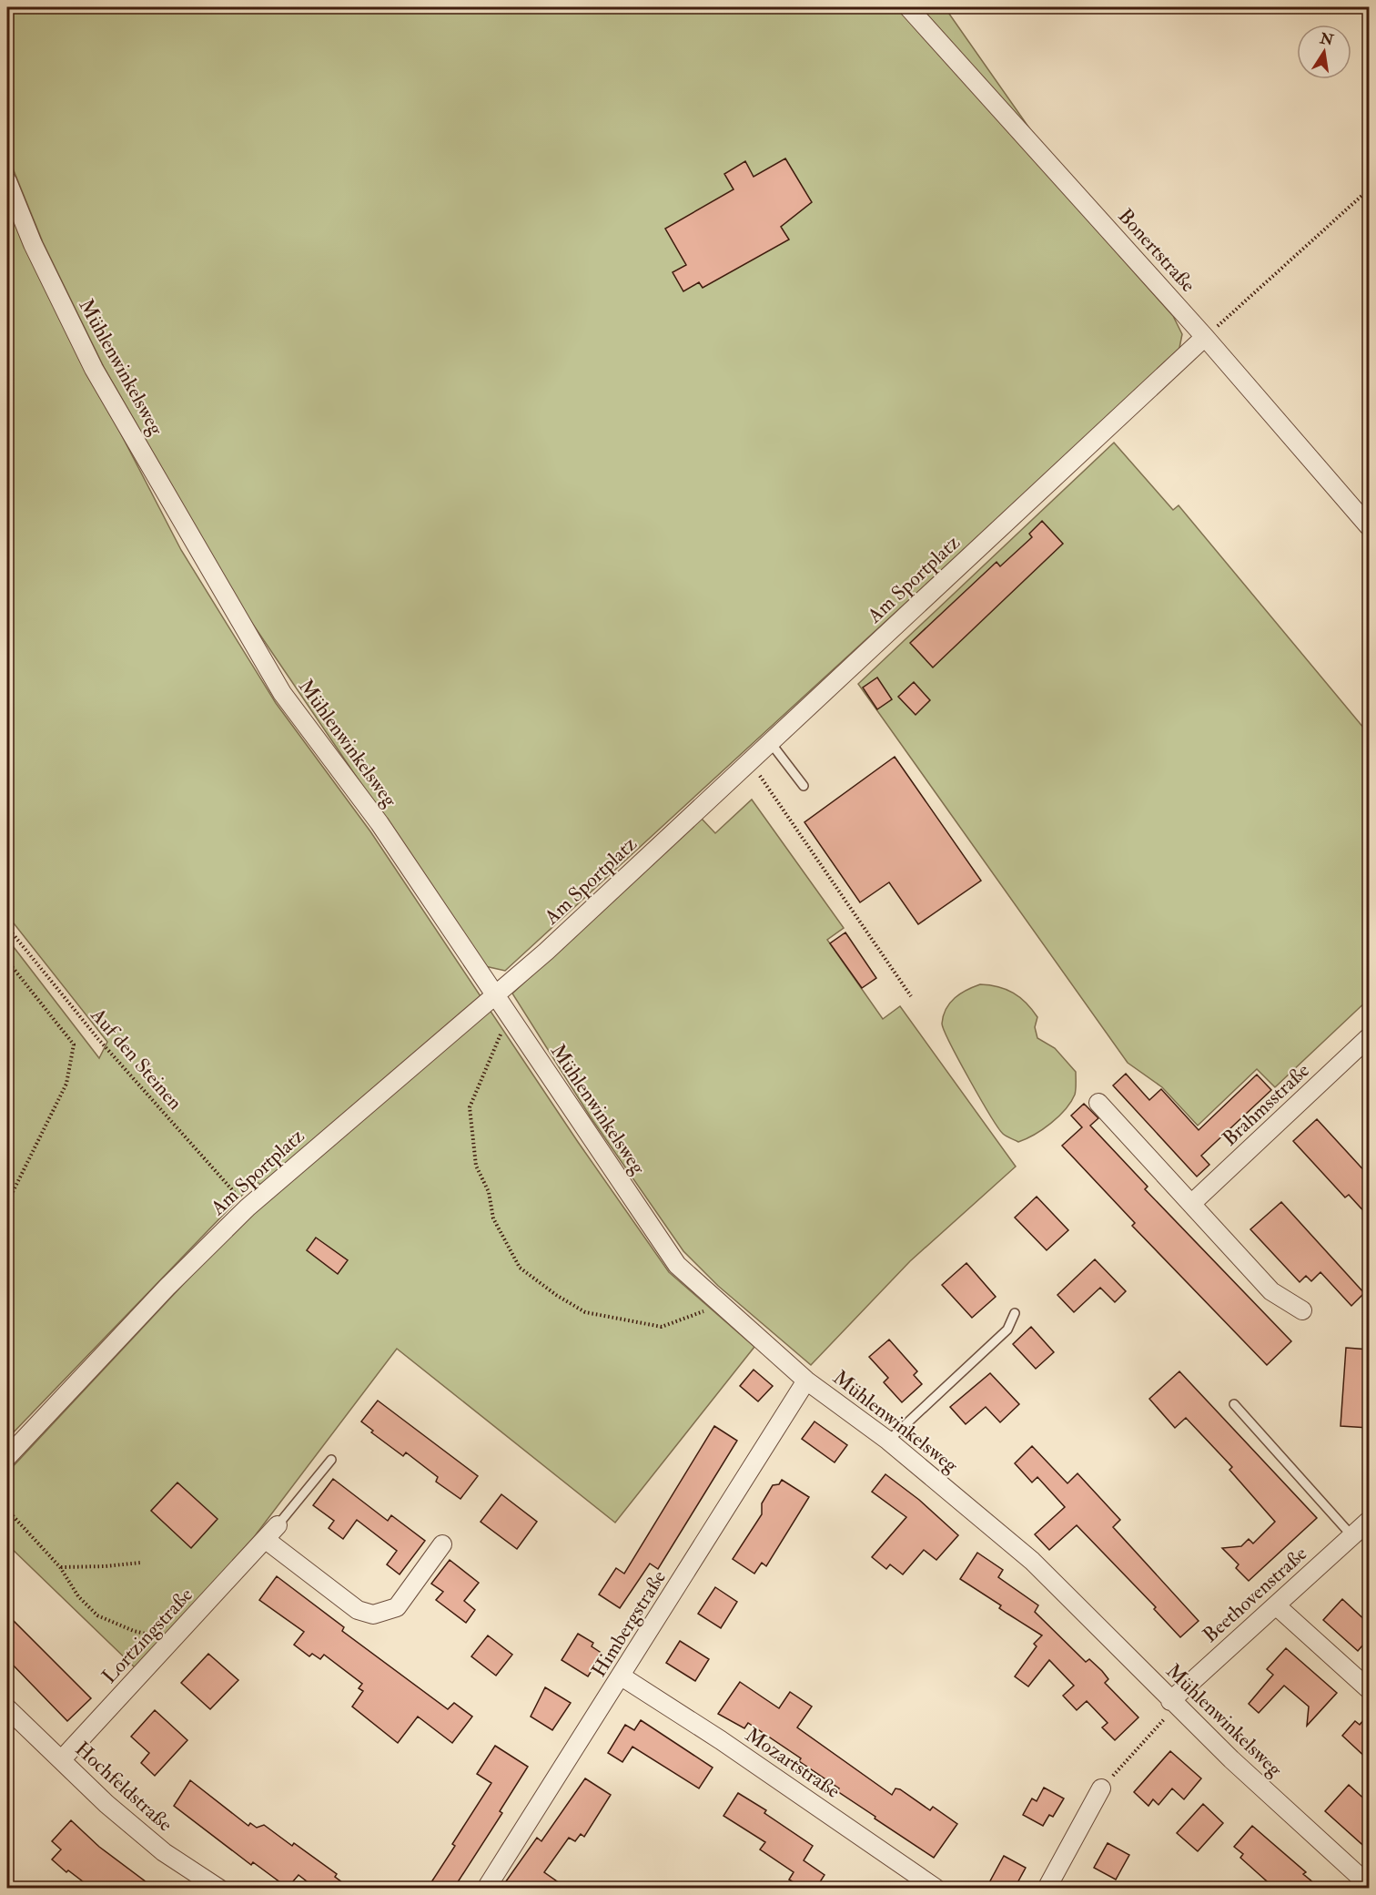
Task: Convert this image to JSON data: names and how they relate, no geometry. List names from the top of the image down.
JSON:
{
  "streets": {
    "street": [
      "Bonertstraße",
      "Mühlenwinkelsweg",
      "Am Sportplatz",
      "Brahmsstraße",
      "Beethovenstraße",
      "Himbergstraße",
      "Lortzingstraße",
      "Mozartstraße",
      "Hochfeldstraße"
    ],
    "path": ["Auf den Steinen"]
  },
  "crossings": [
    ["Bonertstraße", "Am Sportplatz"],
    ["Mühlenwinkelsweg", "Am Sportplatz"],
    ["Mühlenwinkelsweg", "Beethovenstraße"],
    ["Mühlenwinkelsweg", "Himbergstraße"],
    ["Am Sportplatz", "Auf den Steinen"],
    ["Himbergstraße", "Mozartstraße"],
    ["Lortzingstraße", "Hochfeldstraße"]
  ],
  "north": "top"
}
